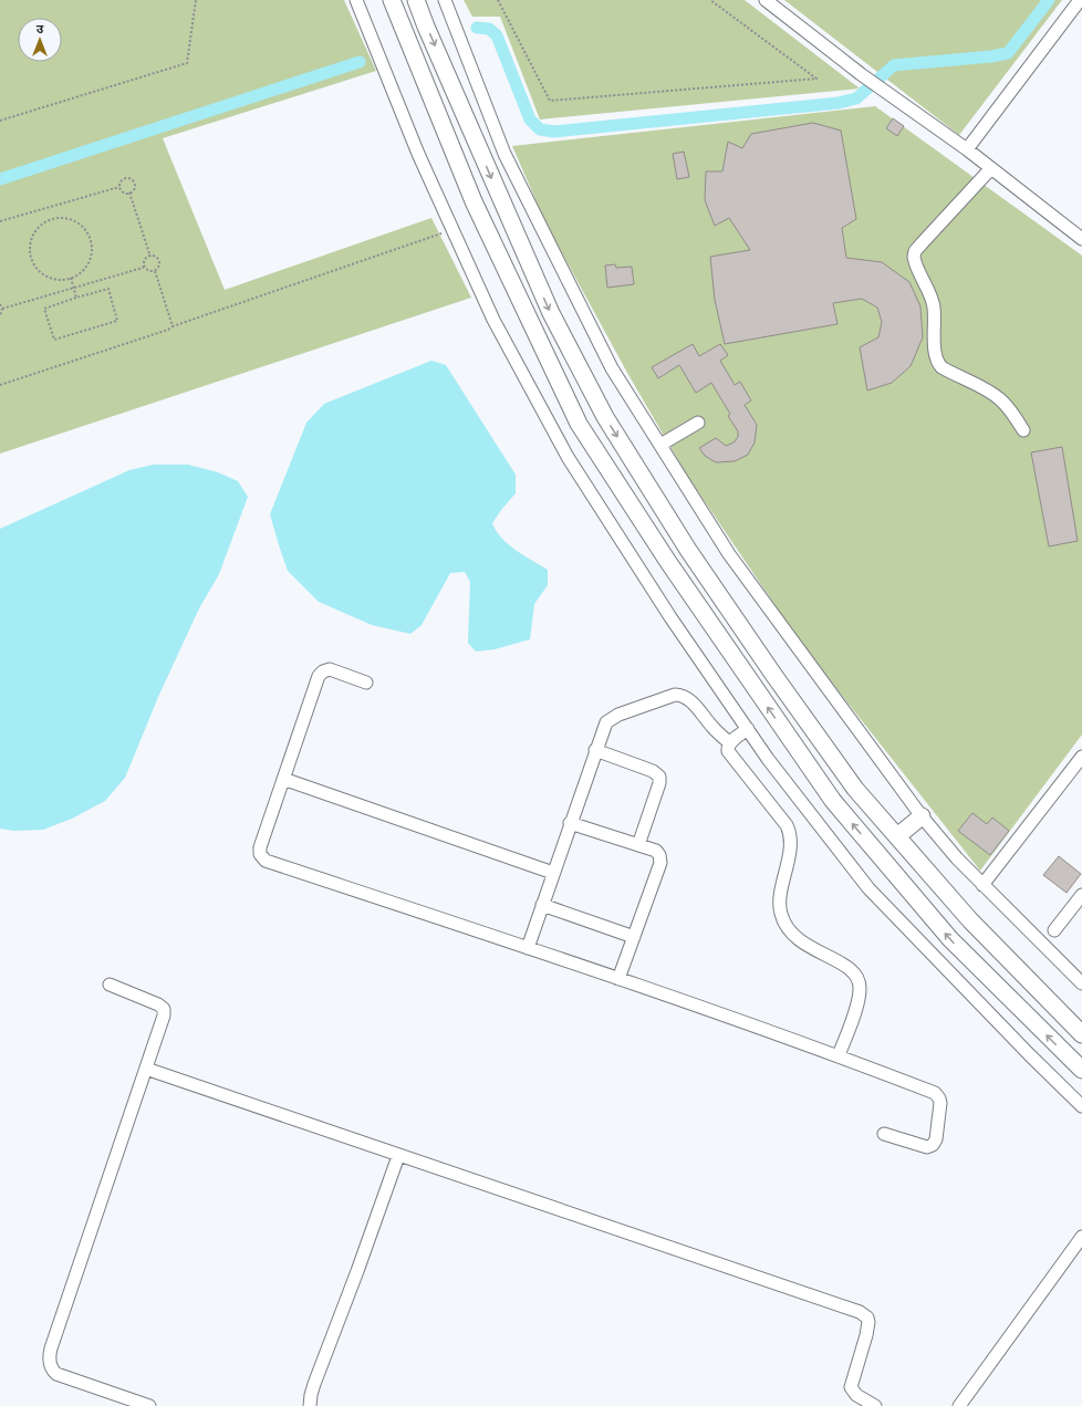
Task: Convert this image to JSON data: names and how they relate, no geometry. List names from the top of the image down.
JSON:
{
  "north": "top"
}
